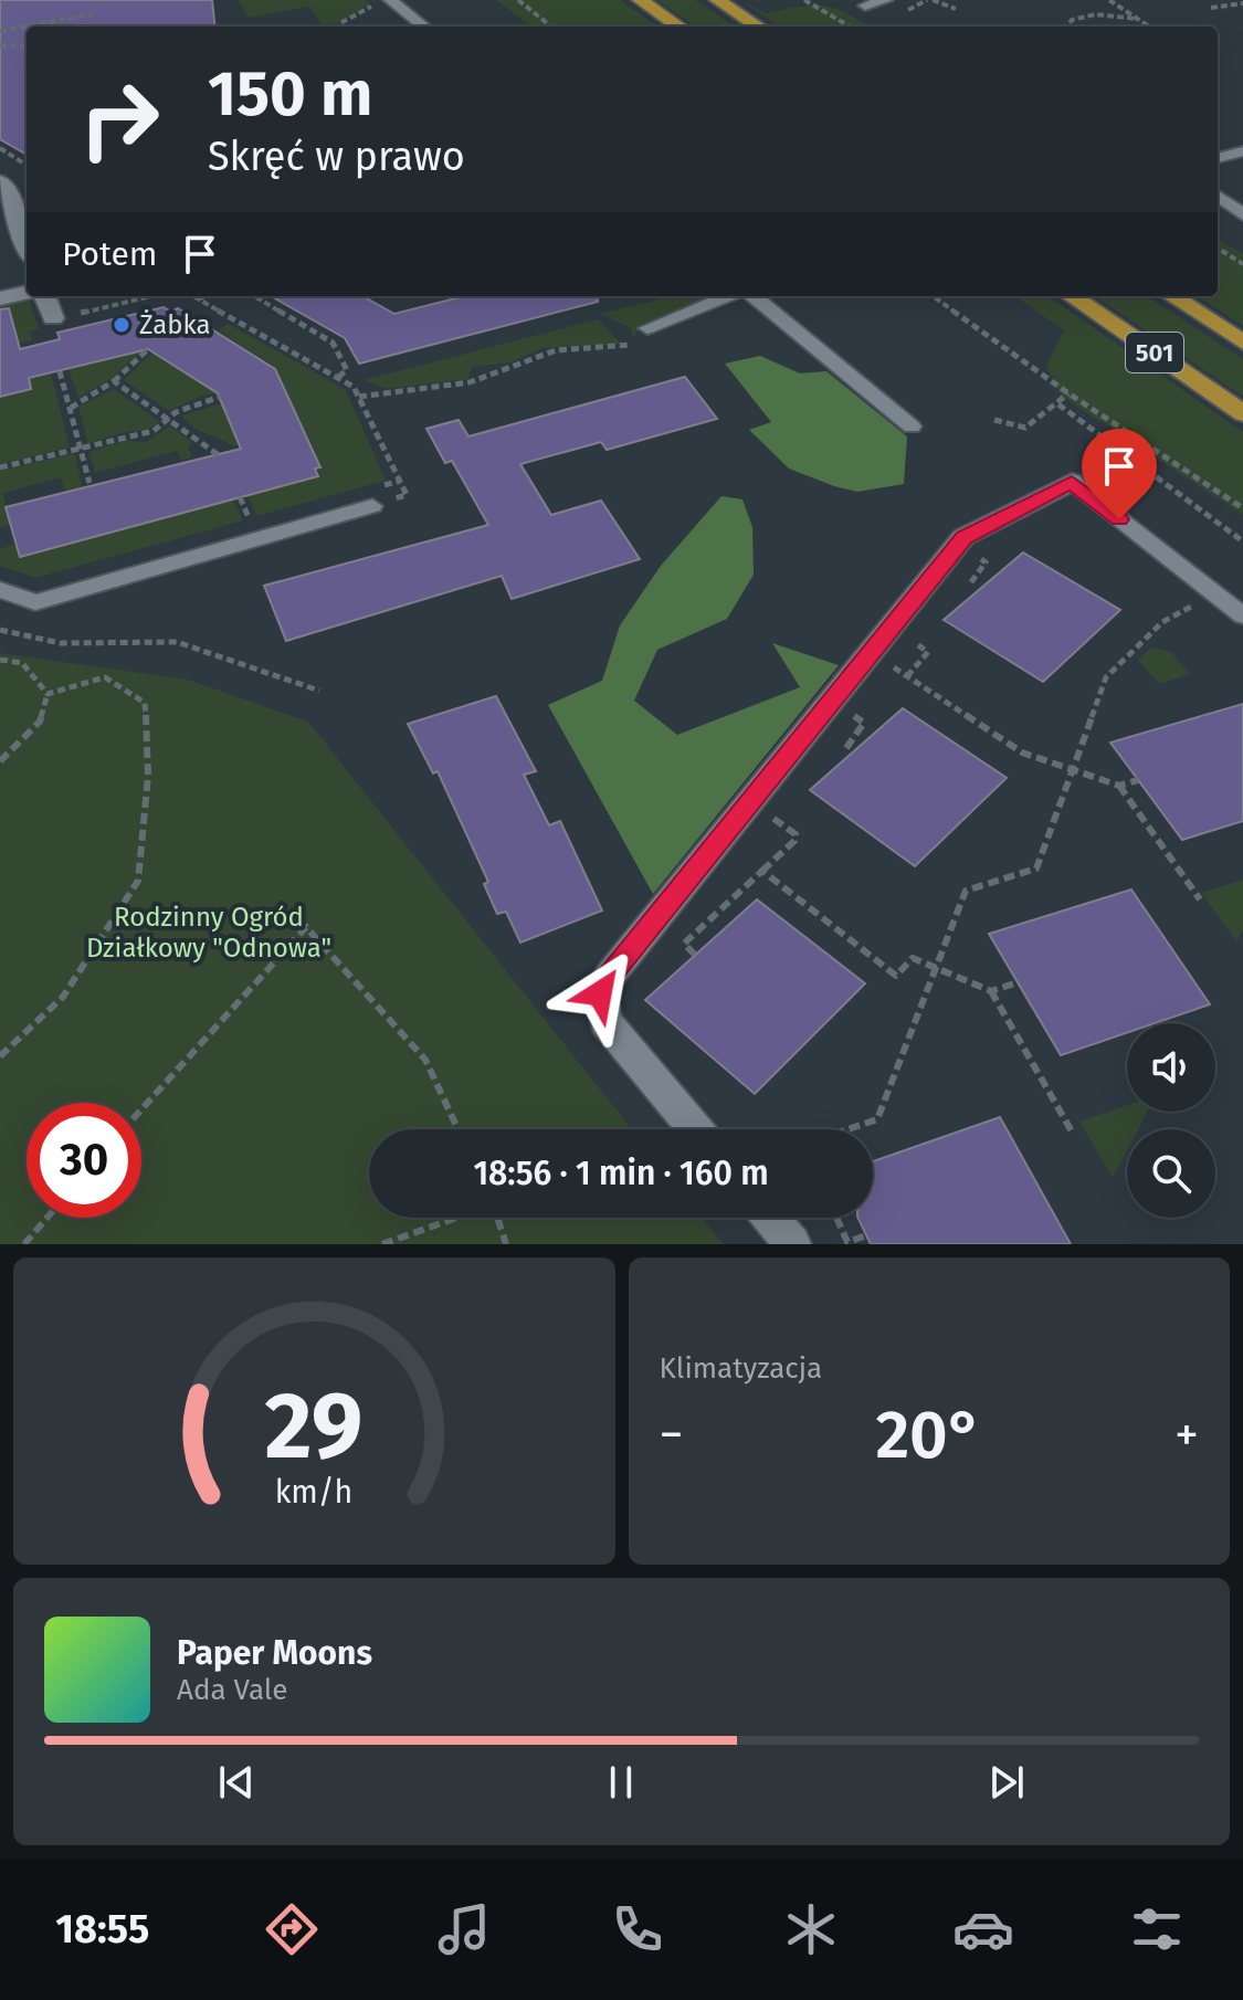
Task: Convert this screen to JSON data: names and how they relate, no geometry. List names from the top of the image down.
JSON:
{
  "streets": {
    "main road": ["501"]
  },
  "parks": ["Rodzinny Ogród Działkowy \"Odnowa\""],
  "places": ["Żabka"],
  "page": {
    "turn": ["150 m", "Skręć w prawo"],
    "then": "Potem",
    "limit": "30",
    "trip": "18:56 · 1 min · 160 m",
    "tile": "Klimatyzacja",
    "heat": ["−", "20°", "+"],
    "song": ["Paper Moons", "Ada Vale"],
    "tabs": "18:55",
    "gauge": ["29", "km/h"]
  }
}
